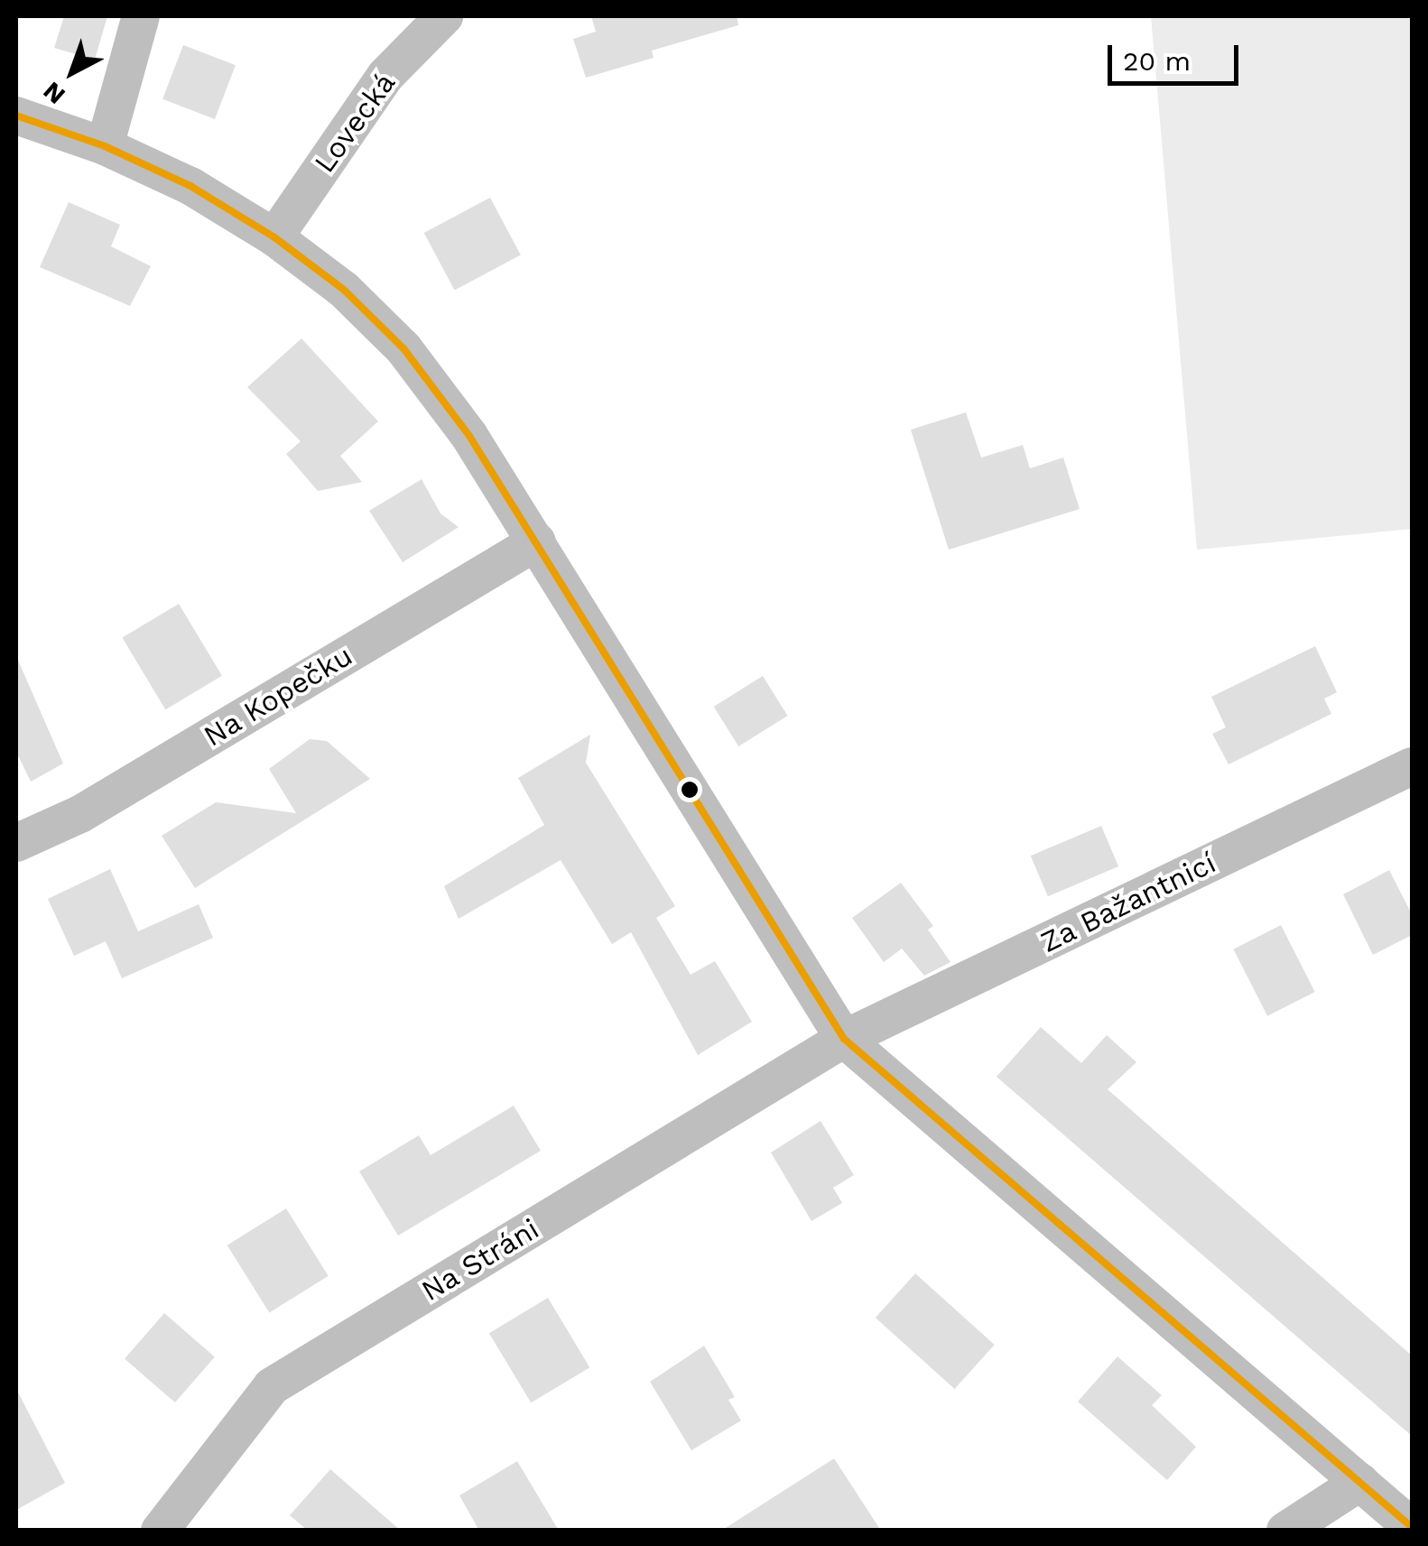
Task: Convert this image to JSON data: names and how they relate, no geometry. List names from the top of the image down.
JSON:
{
  "streets": {
    "street": [
      "Lovecká",
      "Na Kopečku",
      "Za Bažantnicí",
      "Na Stráni"
    ]
  },
  "crossings": [
    ["Za Bažantnicí", "Na Stráni"]
  ],
  "scale_bar": "20 m",
  "north": "bottom left"
}
